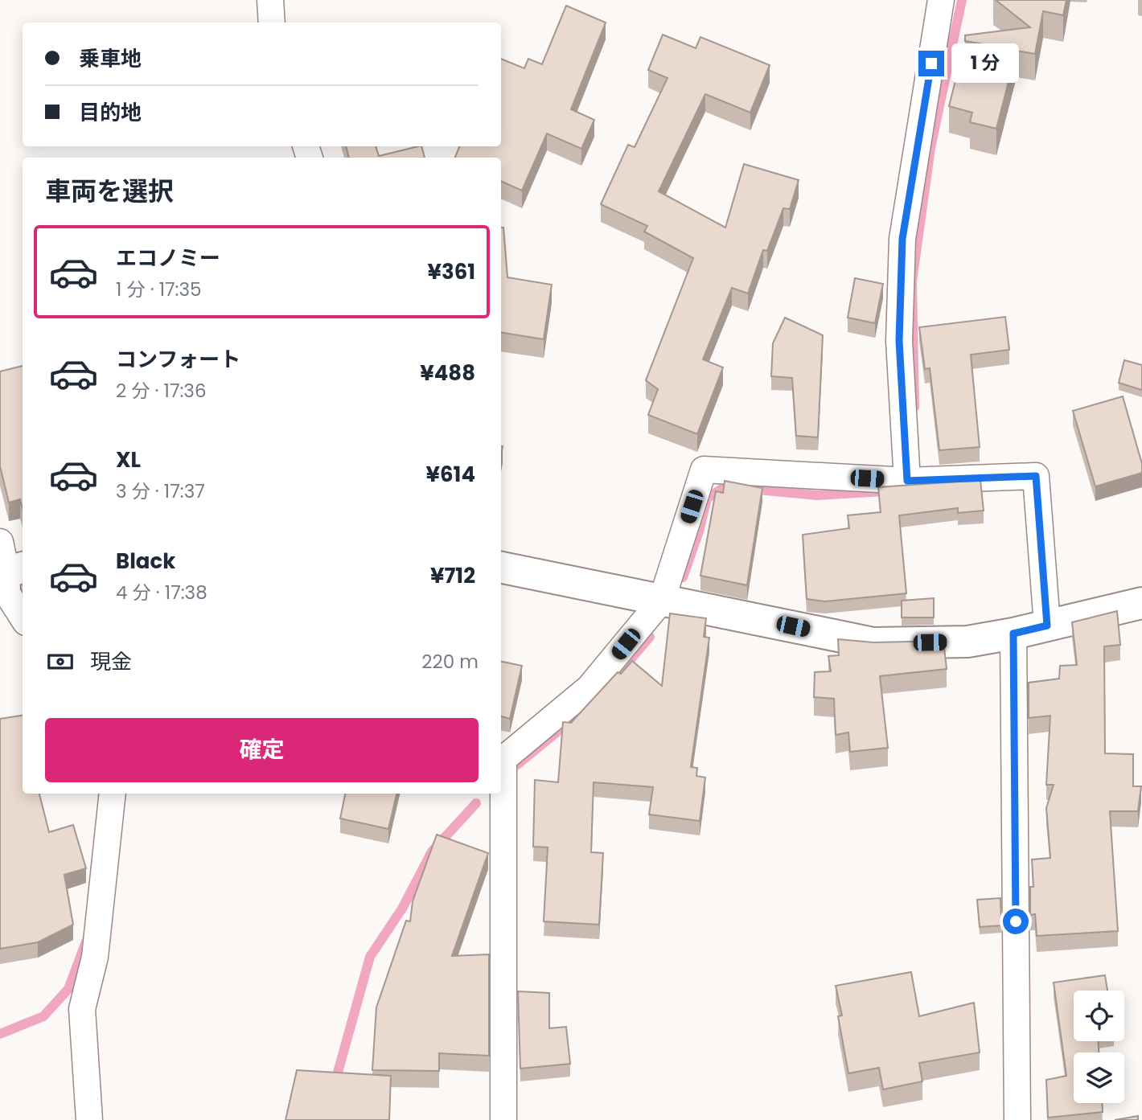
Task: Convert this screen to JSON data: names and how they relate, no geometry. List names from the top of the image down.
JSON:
{
  "page": {
    "banner": ["乗車地", "目的地"],
    "bubble": "1 分",
    "heading": "車両を選択",
    "list": [
      {
        "name": "エコノミー",
        "note": "1 分 · 17:35",
        "value": "¥361"
      },
      {
        "name": "コンフォート",
        "note": "2 分 · 17:36",
        "value": "¥488"
      },
      {
        "name": "XL",
        "note": "3 分 · 17:37",
        "value": "¥614"
      },
      {
        "name": "Black",
        "note": "4 分 · 17:38",
        "value": "¥712"
      }
    ],
    "pay": ["現金", "220 m"],
    "buttons": "確定"
  }
}
